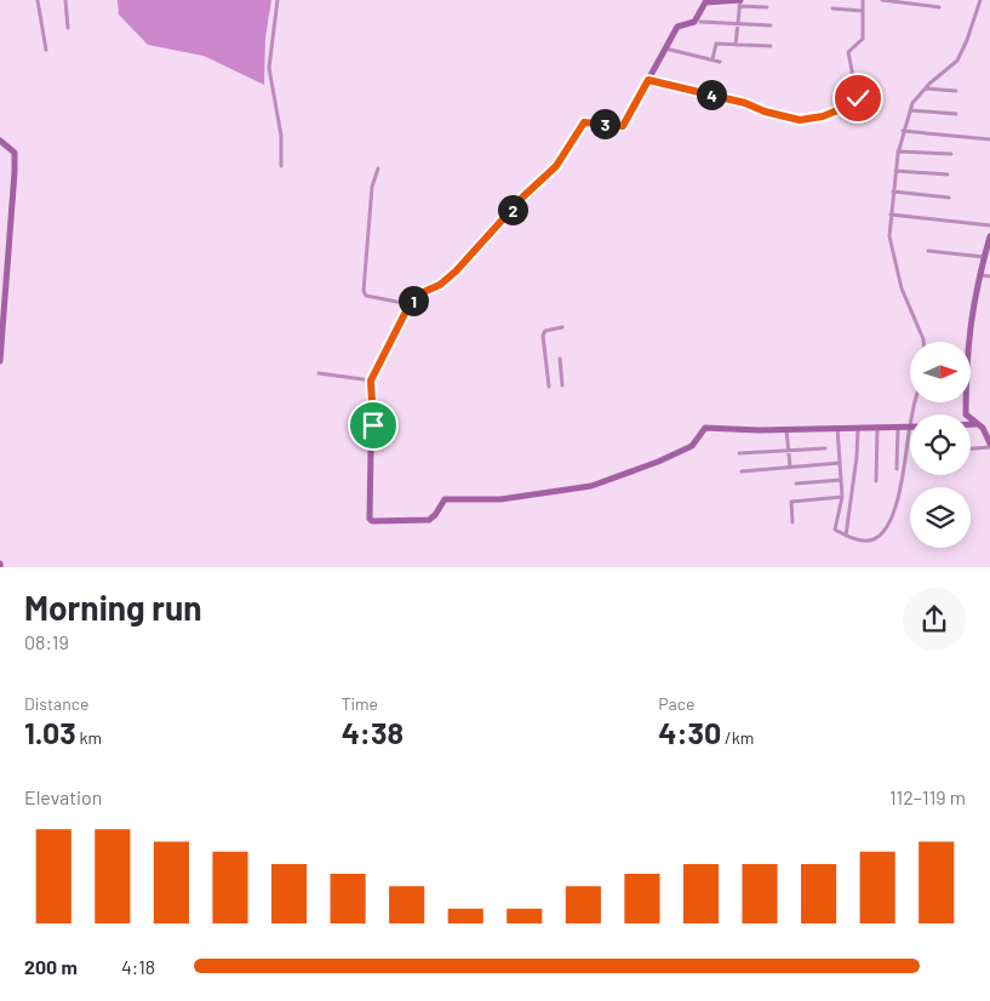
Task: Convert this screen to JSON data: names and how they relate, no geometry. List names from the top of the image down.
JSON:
{
  "north": "right",
  "page": {
    "pins": [
      "4",
      "3",
      "2",
      "1"
    ],
    "heading": ["Morning run", "08:19"],
    "stats": [
      ["Distance", "1.03 km"],
      ["Time", "4:38"],
      ["Pace", "4:30 /km"]
    ],
    "chart": ["Elevation", "112–119 m"],
    "list": [
      {
        "name": "200 m",
        "note": "4:18"
      }
    ]
  }
}
